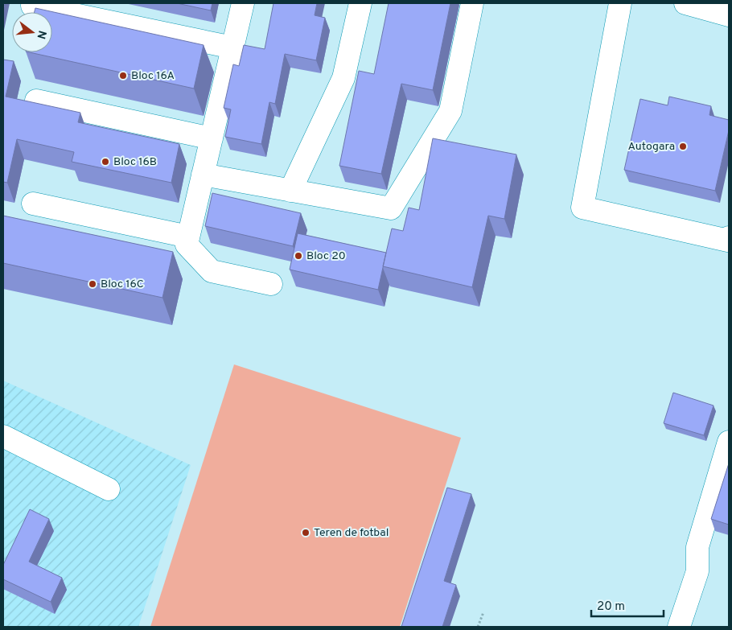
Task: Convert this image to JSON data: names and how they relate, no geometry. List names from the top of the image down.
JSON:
{
  "places": [
    "Bloc 16A",
    "Autogara",
    "Bloc 16B",
    "Bloc 20",
    "Bloc 16C",
    "Teren de fotbal"
  ],
  "scale_bar": "20 m",
  "north": "right"
}
